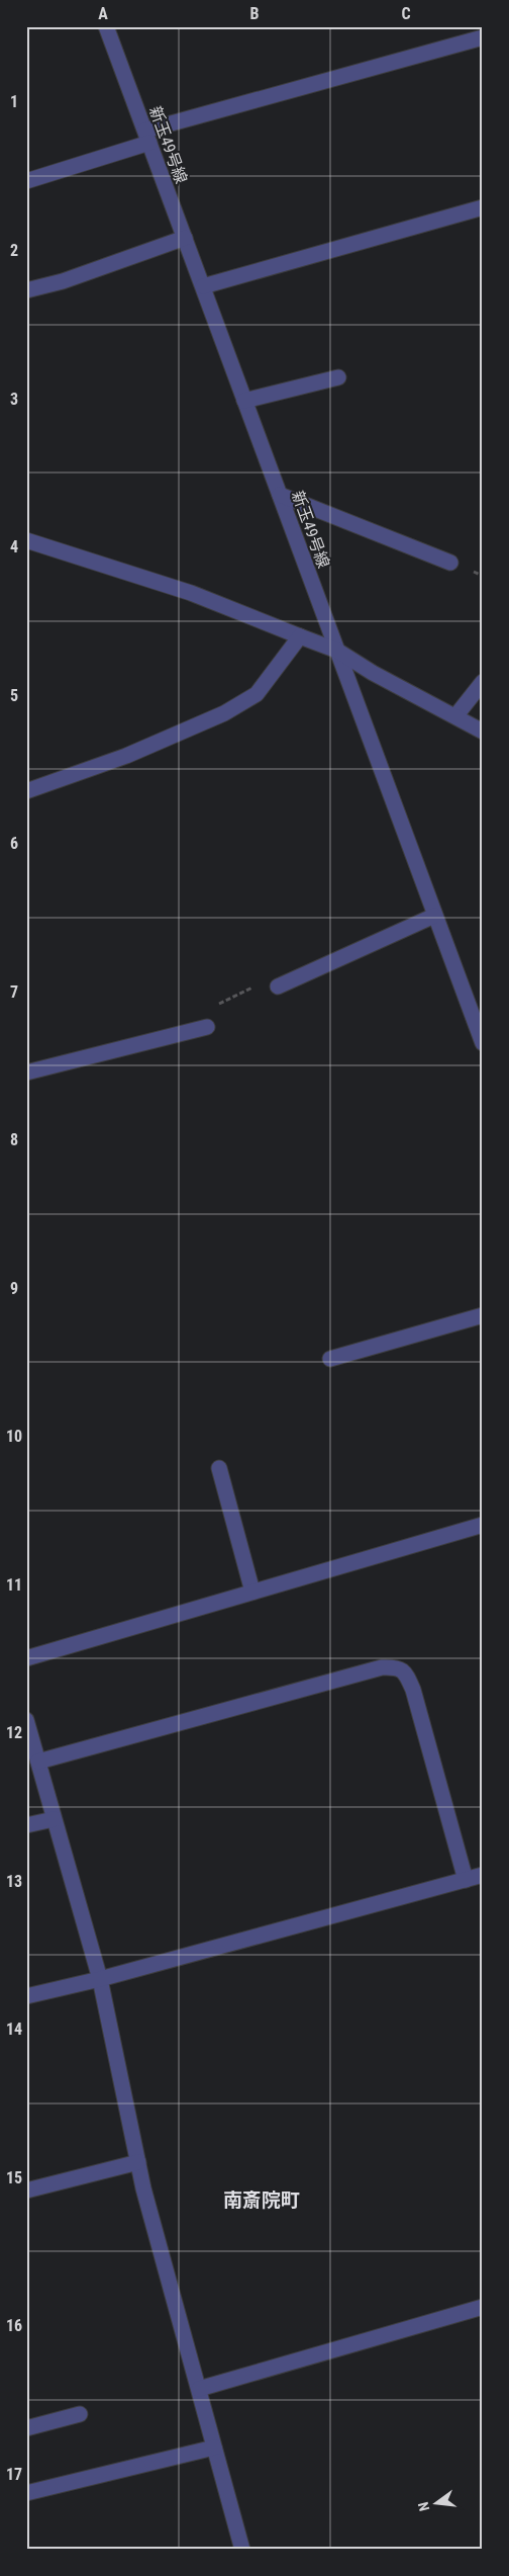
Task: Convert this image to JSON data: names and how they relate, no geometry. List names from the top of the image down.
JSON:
{
  "streets": {
    "street": ["新玉49号線"]
  },
  "districts": ["南斎院町"],
  "north": "left",
  "grid": {
    "columns": ["A", "B", "C"],
    "rows": [
      "1",
      "2",
      "3",
      "4",
      "5",
      "6",
      "7",
      "8",
      "9",
      "10",
      "11",
      "12",
      "13",
      "14",
      "15",
      "16",
      "17"
    ]
  }
}
